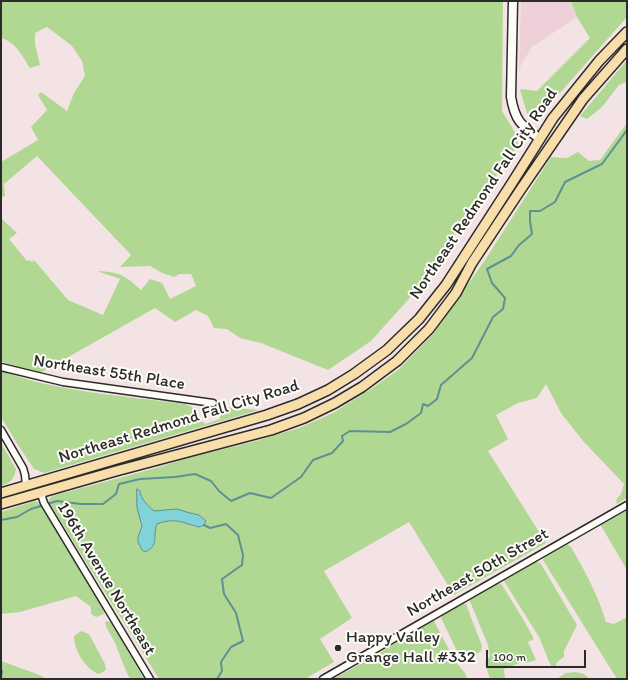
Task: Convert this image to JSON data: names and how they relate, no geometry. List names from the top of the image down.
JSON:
{
  "streets": {
    "main road": ["Northeast Redmond Fall City Road"],
    "street": ["Northeast 55th Place", "Northeast 50th Street", "196th Avenue Northeast"]
  },
  "crossings": [
    ["Northeast Redmond Fall City Road", "196th Avenue Northeast"]
  ],
  "places": ["Happy Valley Grange Hall #332"],
  "scale_bar": "100 m"
}
